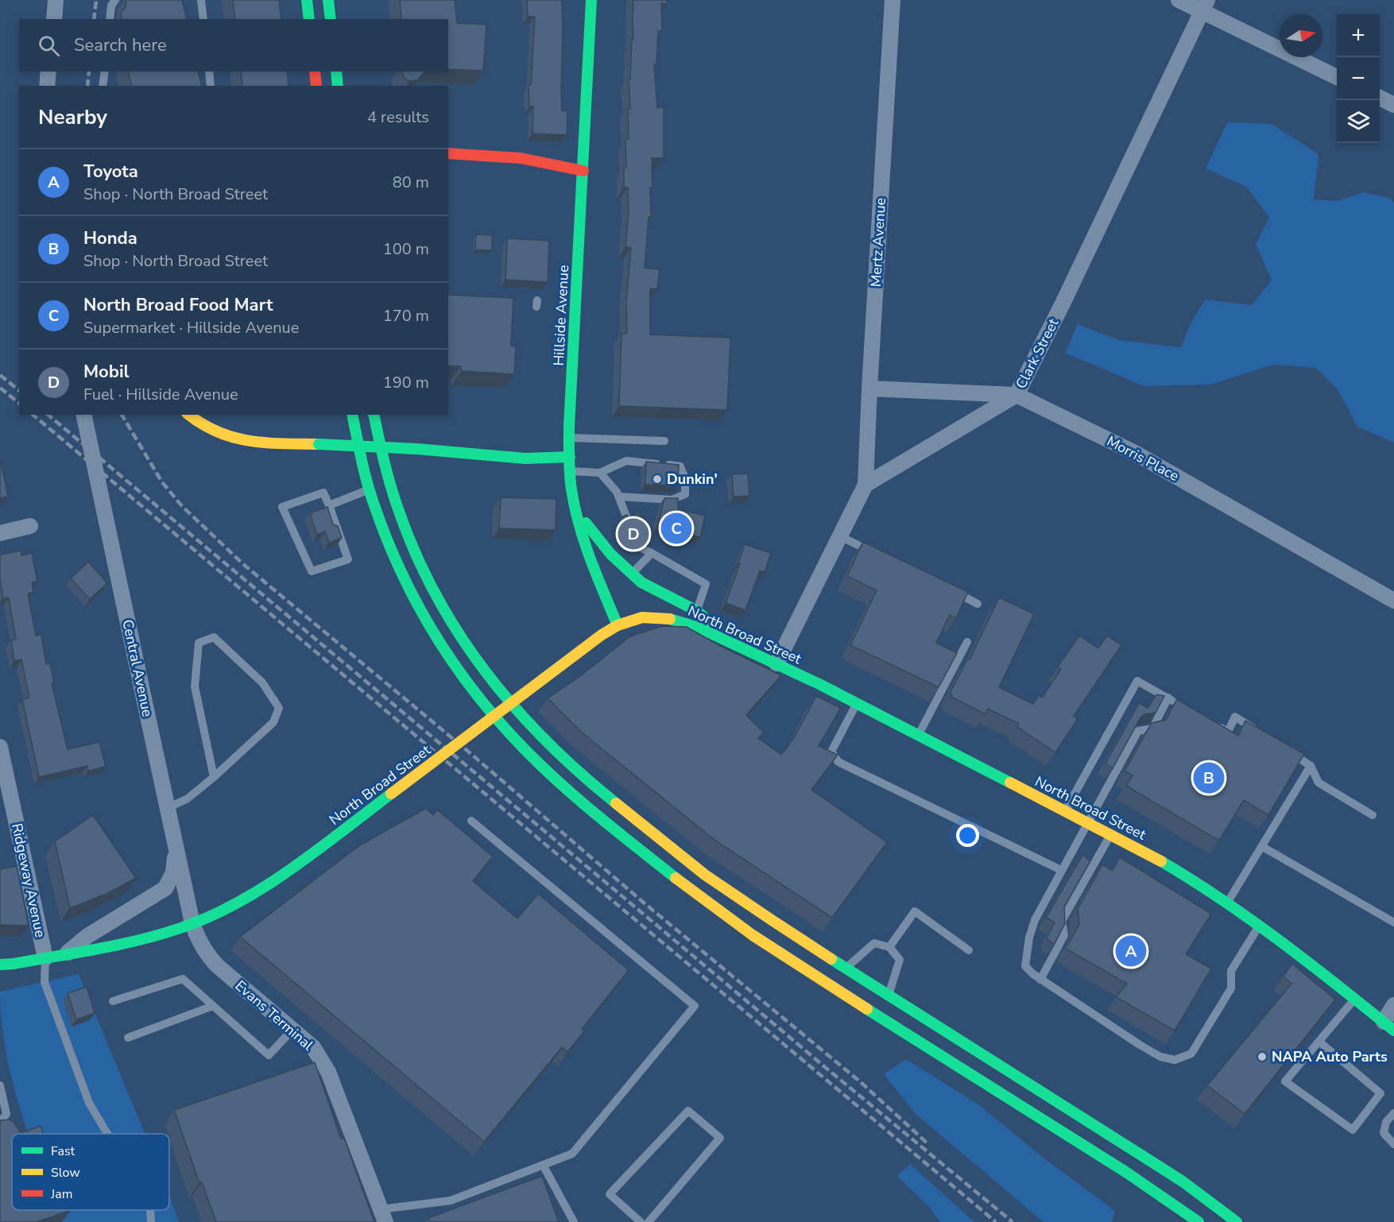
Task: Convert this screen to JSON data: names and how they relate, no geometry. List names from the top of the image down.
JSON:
{
  "streets": {
    "main road": ["Hillside Avenue", "North Broad Street"],
    "street": [
      "Mertz Avenue",
      "Clark Street",
      "Morris Place",
      "Central Avenue",
      "Ridgeway Avenue",
      "Evans Terminal"
    ]
  },
  "crossings": [
    ["Mertz Avenue", "Clark Street"],
    ["Mertz Avenue", "Morris Place"],
    ["Hillside Avenue", "North Broad Street"],
    ["Clark Street", "Morris Place"],
    ["North Broad Street", "Central Avenue"],
    ["North Broad Street", "Ridgeway Avenue"],
    ["North Broad Street", "Evans Terminal"],
    ["Central Avenue", "Evans Terminal"]
  ],
  "places": ["Dunkin'", "NAPA Auto Parts"],
  "legend": ["Fast", "Slow", "Jam"],
  "north": "right",
  "page": {
    "map_buttons": ["+", "−"],
    "search": "Search here",
    "heading": ["Nearby", "4 results"],
    "list": [
      {
        "mark": "A",
        "name": "Toyota",
        "note": "Shop · North Broad Street",
        "value": "80 m"
      },
      {
        "mark": "B",
        "name": "Honda",
        "note": "Shop · North Broad Street",
        "value": "100 m"
      },
      {
        "mark": "C",
        "name": "North Broad Food Mart",
        "note": "Supermarket · Hillside Avenue",
        "value": "170 m"
      },
      {
        "mark": "D",
        "name": "Mobil",
        "note": "Fuel · Hillside Avenue",
        "value": "190 m"
      }
    ],
    "pins": [
      "C",
      "D",
      "B",
      "A"
    ]
  }
}
